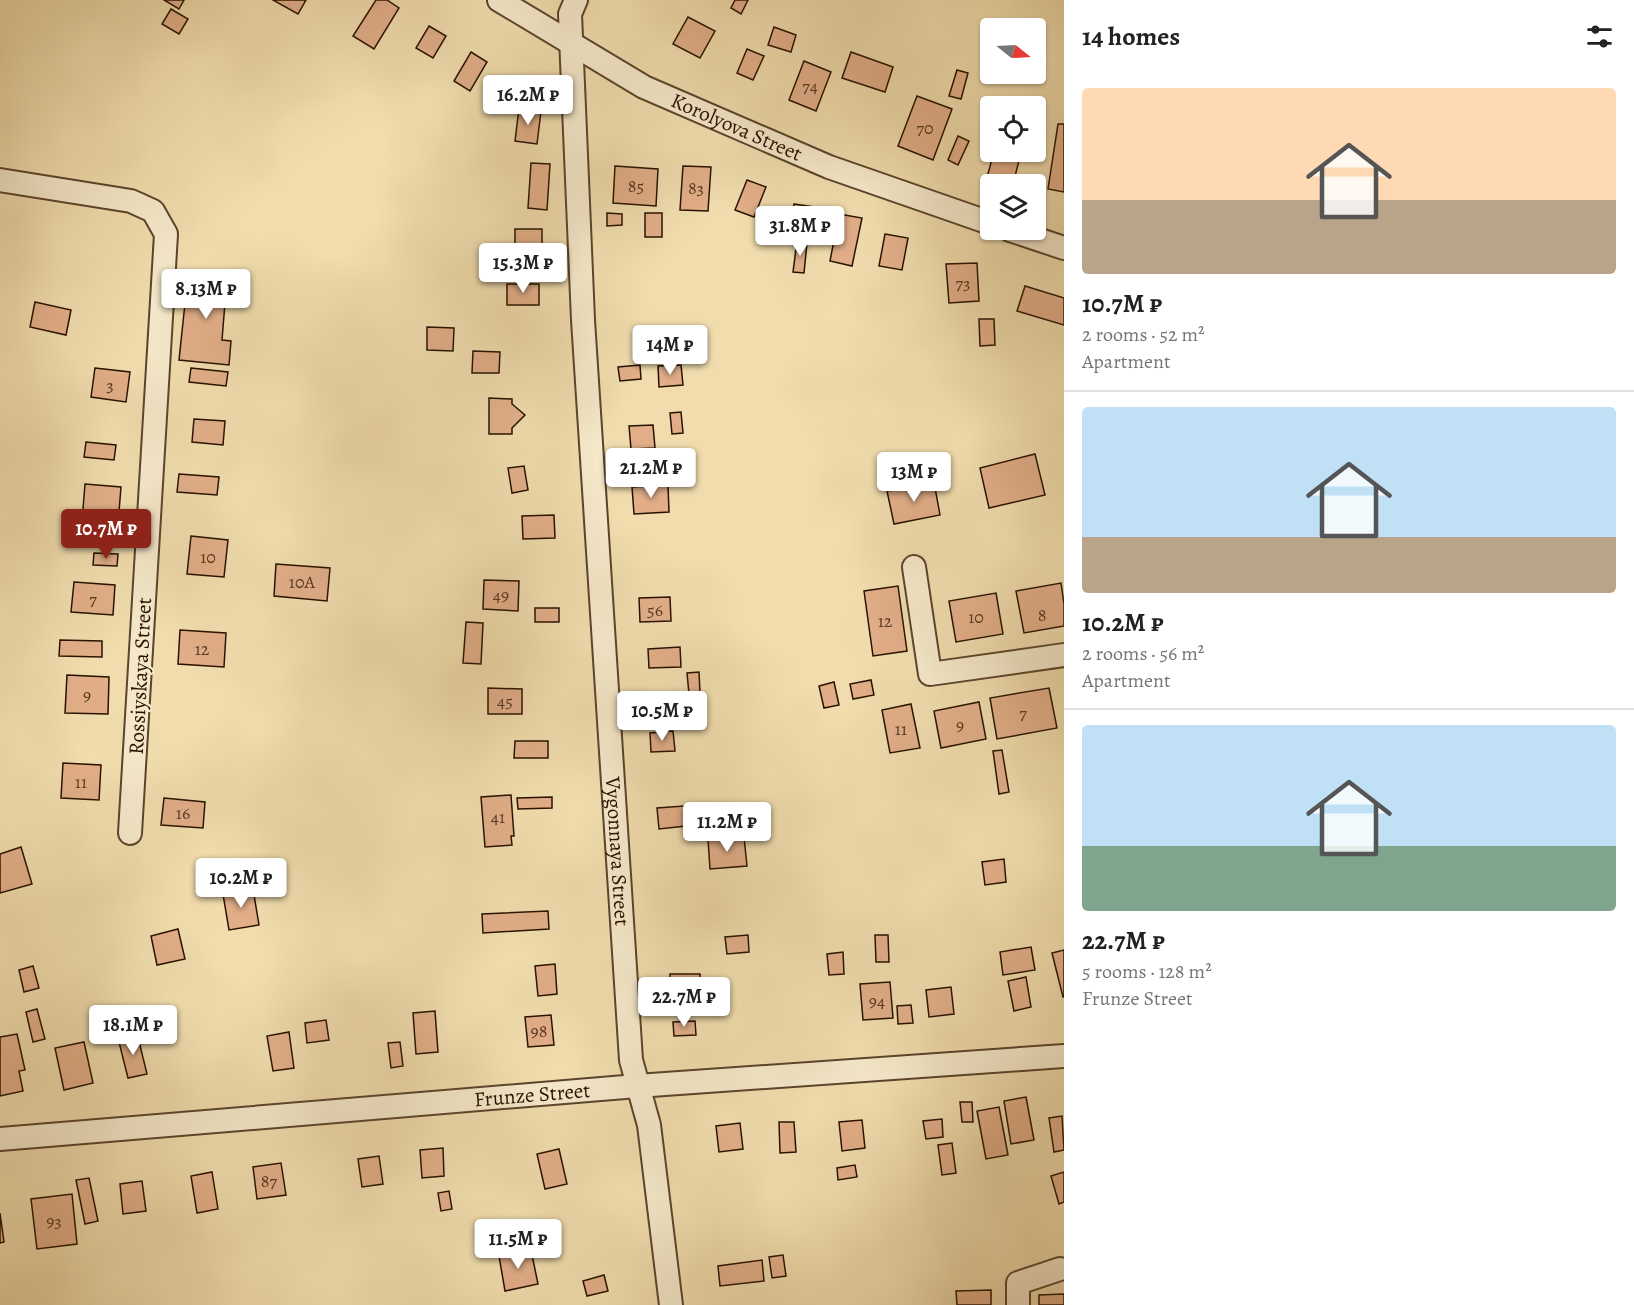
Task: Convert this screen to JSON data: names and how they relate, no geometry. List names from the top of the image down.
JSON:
{
  "streets": {
    "street": [
      "Korolyova Street",
      "Rossiyskaya Street",
      "Vygonnaya Street",
      "Frunze Street"
    ]
  },
  "crossings": [
    ["Korolyova Street", "Vygonnaya Street"],
    ["Vygonnaya Street", "Frunze Street"]
  ],
  "house_numbers": [
    "74",
    "70",
    "85",
    "83",
    "73",
    "3",
    "10",
    "10А",
    "49",
    "7",
    "56",
    "8",
    "10",
    "12",
    "12",
    "9",
    "45",
    "7",
    "9",
    "11",
    "11",
    "16",
    "41",
    "94",
    "98",
    "87",
    "93"
  ],
  "north": "right",
  "page": {
    "heading": "14 homes",
    "list": [
      {
        "name": "10.7M ₽",
        "note": "2 rooms · 52 m² · Apartment"
      },
      {
        "name": "10.2M ₽",
        "note": "2 rooms · 56 m² · Apartment"
      },
      {
        "name": "22.7M ₽",
        "note": "5 rooms · 128 m² · Frunze Street"
      }
    ],
    "price": [
      "16.2M ₽",
      "31.8M ₽",
      "15.3M ₽",
      "8.13M ₽",
      "14M ₽",
      "21.2M ₽",
      "13M ₽",
      "10.7M ₽",
      "10.5M ₽",
      "11.2M ₽",
      "10.2M ₽",
      "22.7M ₽",
      "18.1M ₽",
      "11.5M ₽"
    ]
  }
}
